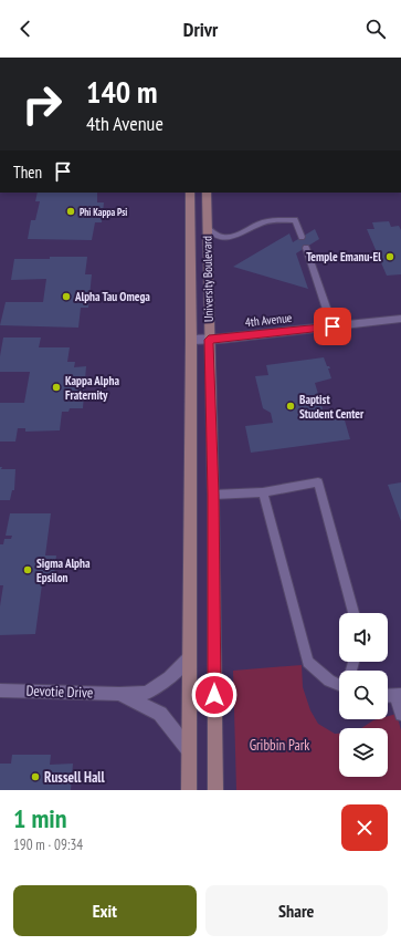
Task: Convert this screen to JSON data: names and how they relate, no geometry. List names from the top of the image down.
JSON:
{
  "streets": {
    "main road": ["University Boulevard"],
    "street": ["4th Avenue", "Devotie Drive"]
  },
  "crossings": [
    ["University Boulevard", "4th Avenue"],
    ["University Boulevard", "Devotie Drive"]
  ],
  "parks": ["Gribbin Park"],
  "places": [
    "Phi Kappa Psi",
    "Temple Emanu-El",
    "Alpha Tau Omega",
    "Kappa Alpha Fraternity",
    "Baptist Student Center",
    "Sigma Alpha Epsilon",
    "Russell Hall"
  ],
  "page": {
    "header": "Drivr",
    "turn": ["140 m", "4th Avenue"],
    "then": "Then",
    "heading": ["1 min", "190 m · 09:34"],
    "buttons": ["Exit", "Share"]
  }
}
